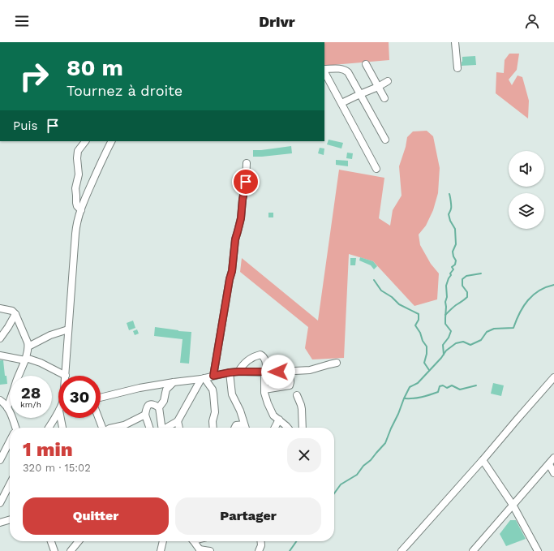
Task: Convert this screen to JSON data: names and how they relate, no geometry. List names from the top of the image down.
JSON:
{
  "page": {
    "header": "Drivr",
    "turn": ["80 m", "Tournez à droite"],
    "then": "Puis",
    "speed": "28 km/h",
    "limit": "30",
    "heading": ["1 min", "320 m · 15:02"],
    "buttons": ["Quitter", "Partager"]
  }
}
